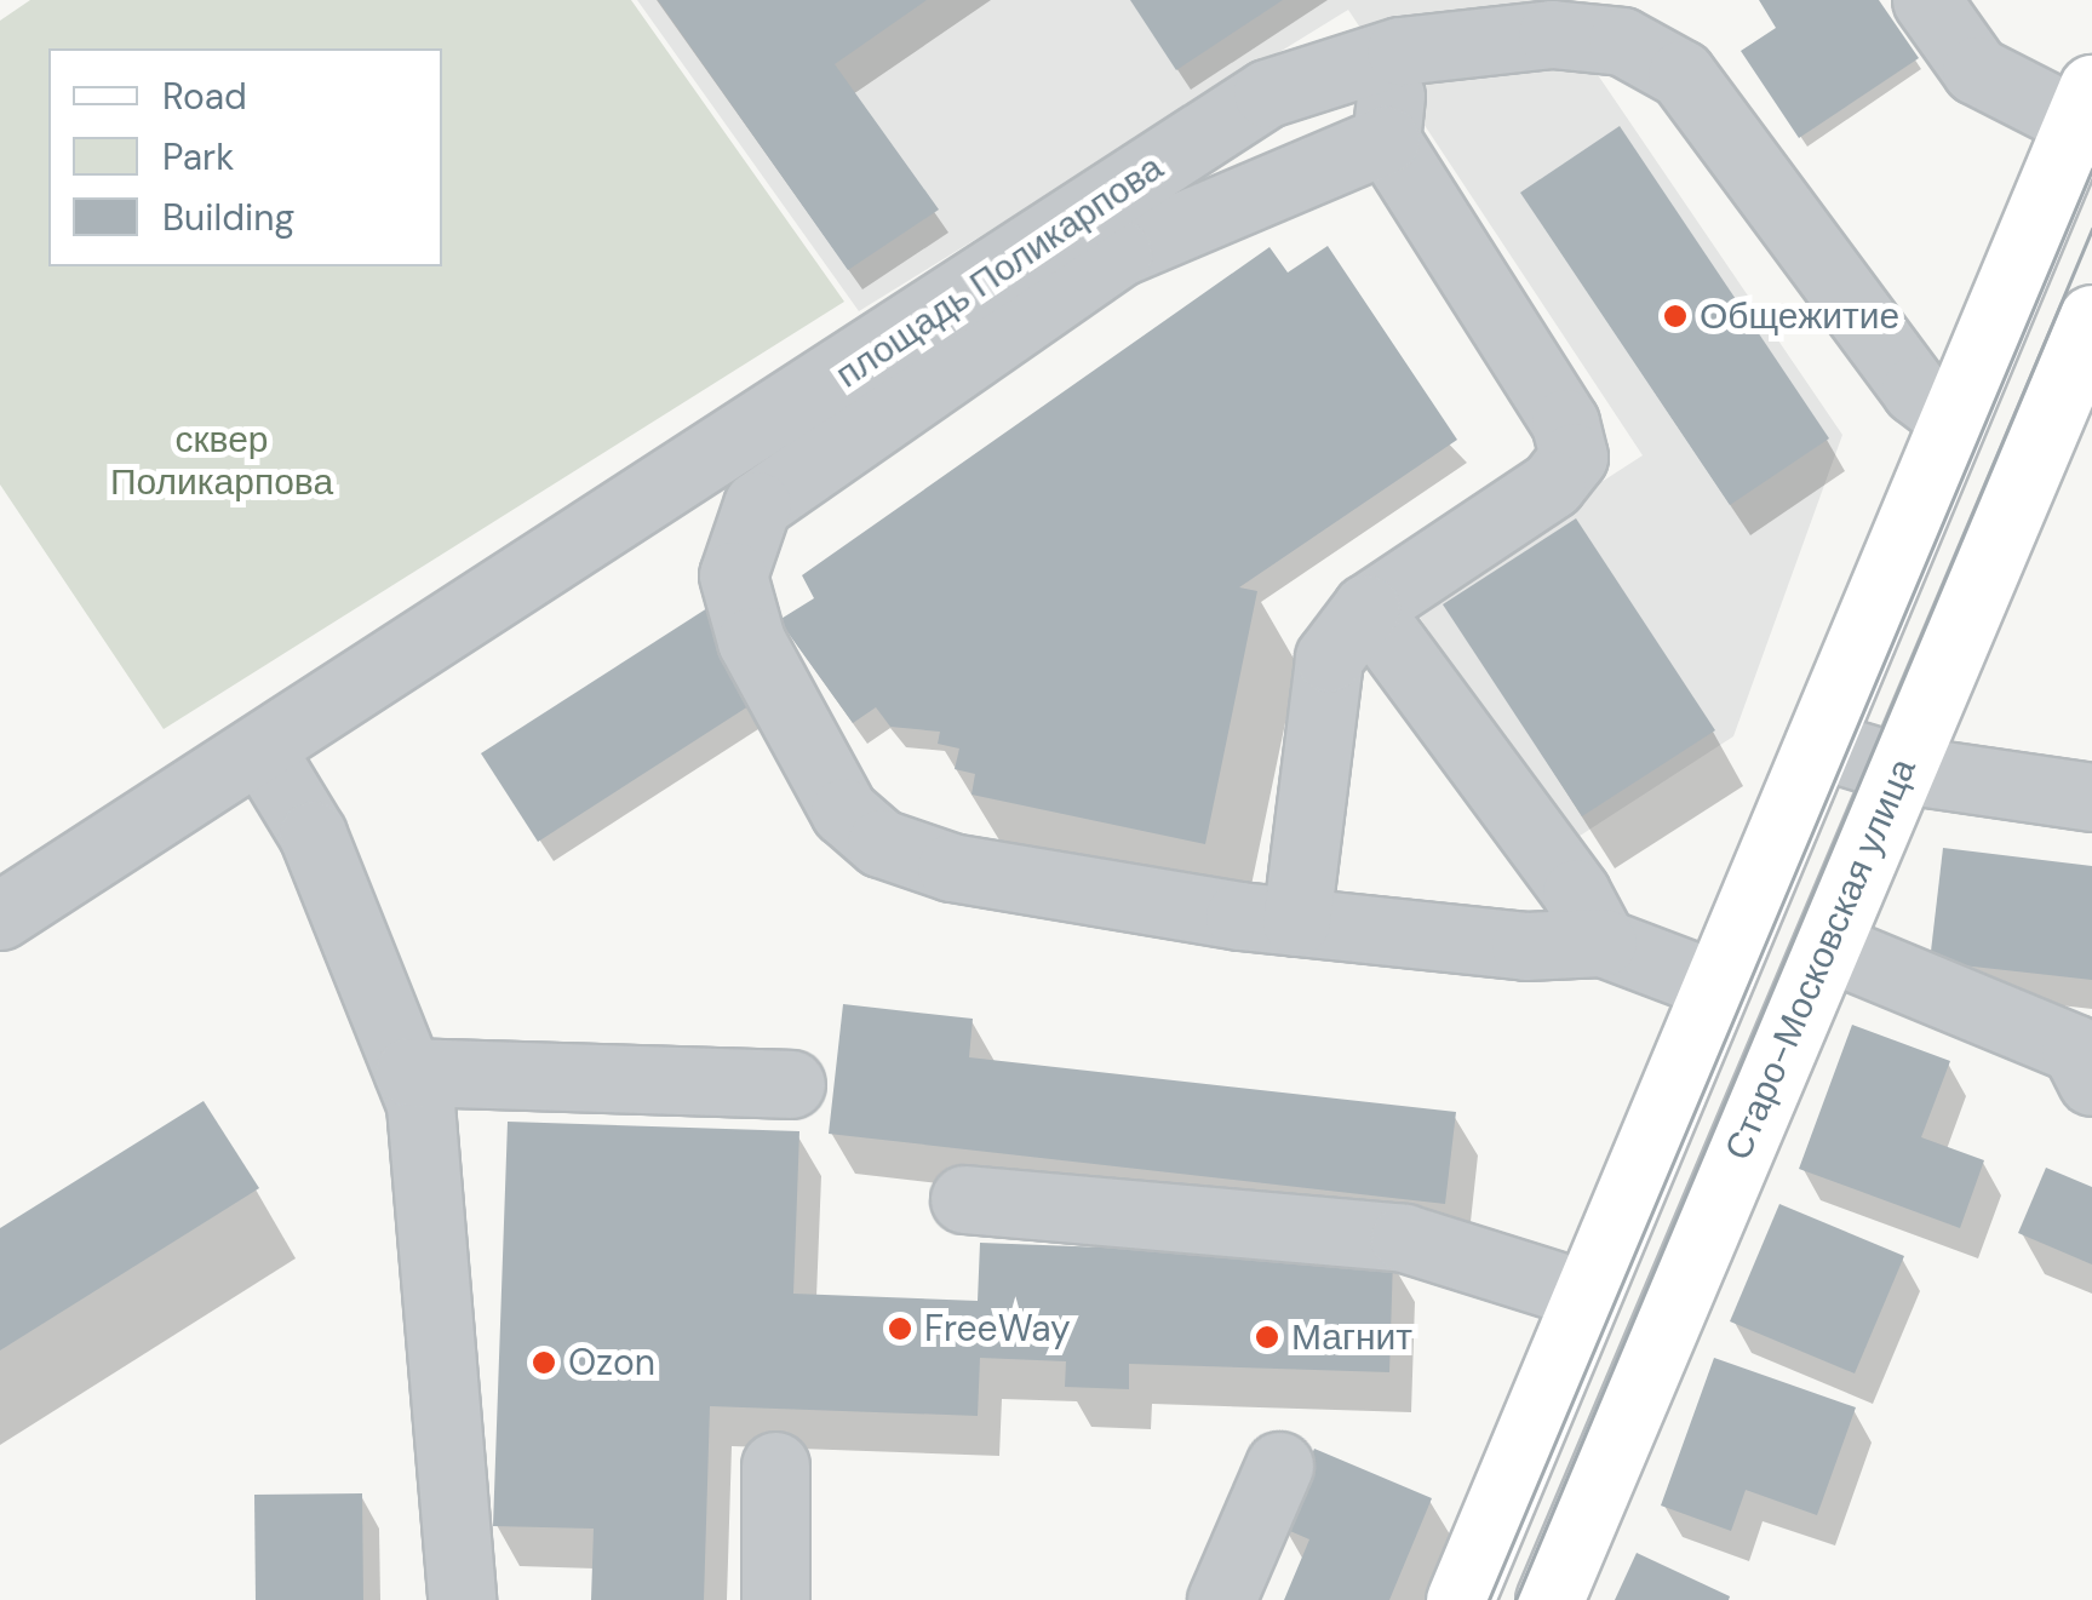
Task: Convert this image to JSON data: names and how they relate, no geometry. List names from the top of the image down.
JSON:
{
  "streets": {
    "main road": ["Старо-Московская улица"],
    "street": ["площадь Поликарпова"]
  },
  "parks": ["сквер Поликарпова"],
  "places": [
    "Общежитие",
    "FreeWay",
    "Магнит",
    "Ozon"
  ],
  "legend": ["Road", "Park", "Building"]
}
